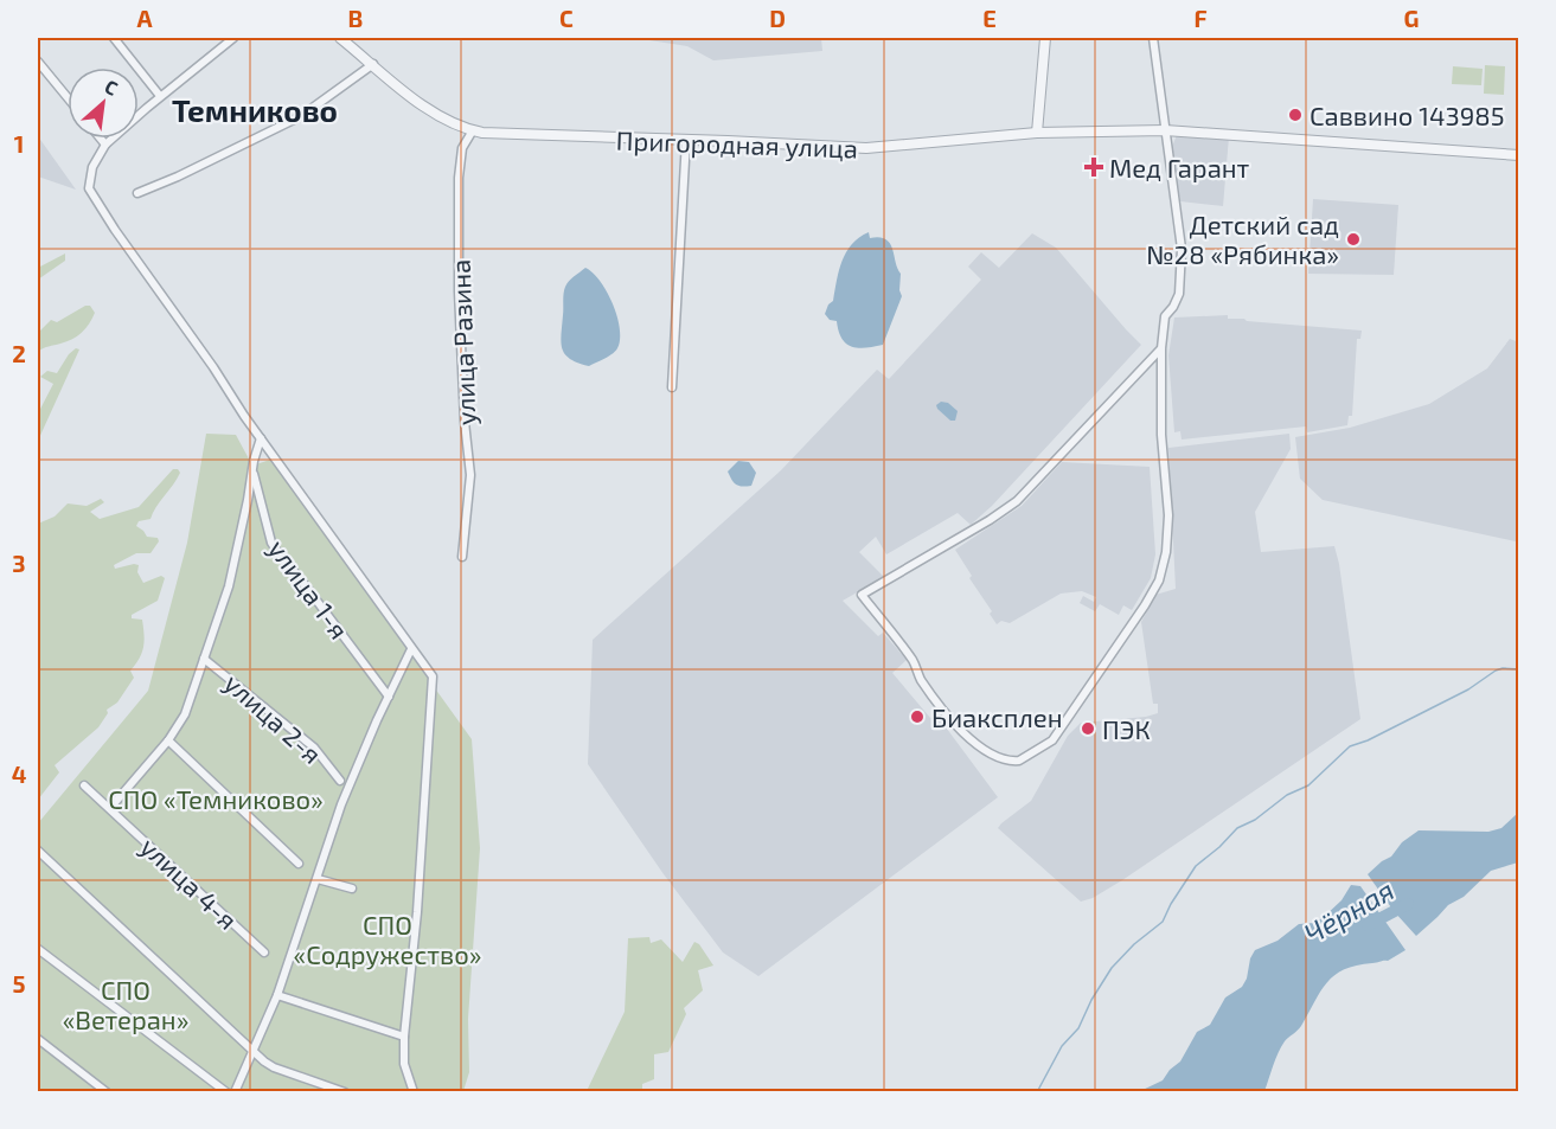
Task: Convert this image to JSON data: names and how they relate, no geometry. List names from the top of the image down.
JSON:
{
  "streets": {
    "street": [
      "Пригородная улица",
      "улица Разина",
      "улица 1-я",
      "улица 2-я",
      "улица 4-я"
    ]
  },
  "crossings": [
    ["Пригородная улица", "улица Разина"]
  ],
  "districts": ["Темниково"],
  "water": ["Чёрная"],
  "parks": ["СПО «Темниково»", "СПО «Содружество»", "СПО «Ветеран»"],
  "places": {
    "other": [
      "Саввино 143985",
      "Детский сад №28 «Рябинка»",
      "Биаксплен",
      "ПЭК"
    ],
    "health": ["Мед Гарант"]
  },
  "north": "top right",
  "grid": {
    "columns": [
      "A",
      "B",
      "C",
      "D",
      "E",
      "F",
      "G"
    ],
    "rows": [
      "1",
      "2",
      "3",
      "4",
      "5"
    ]
  }
}
